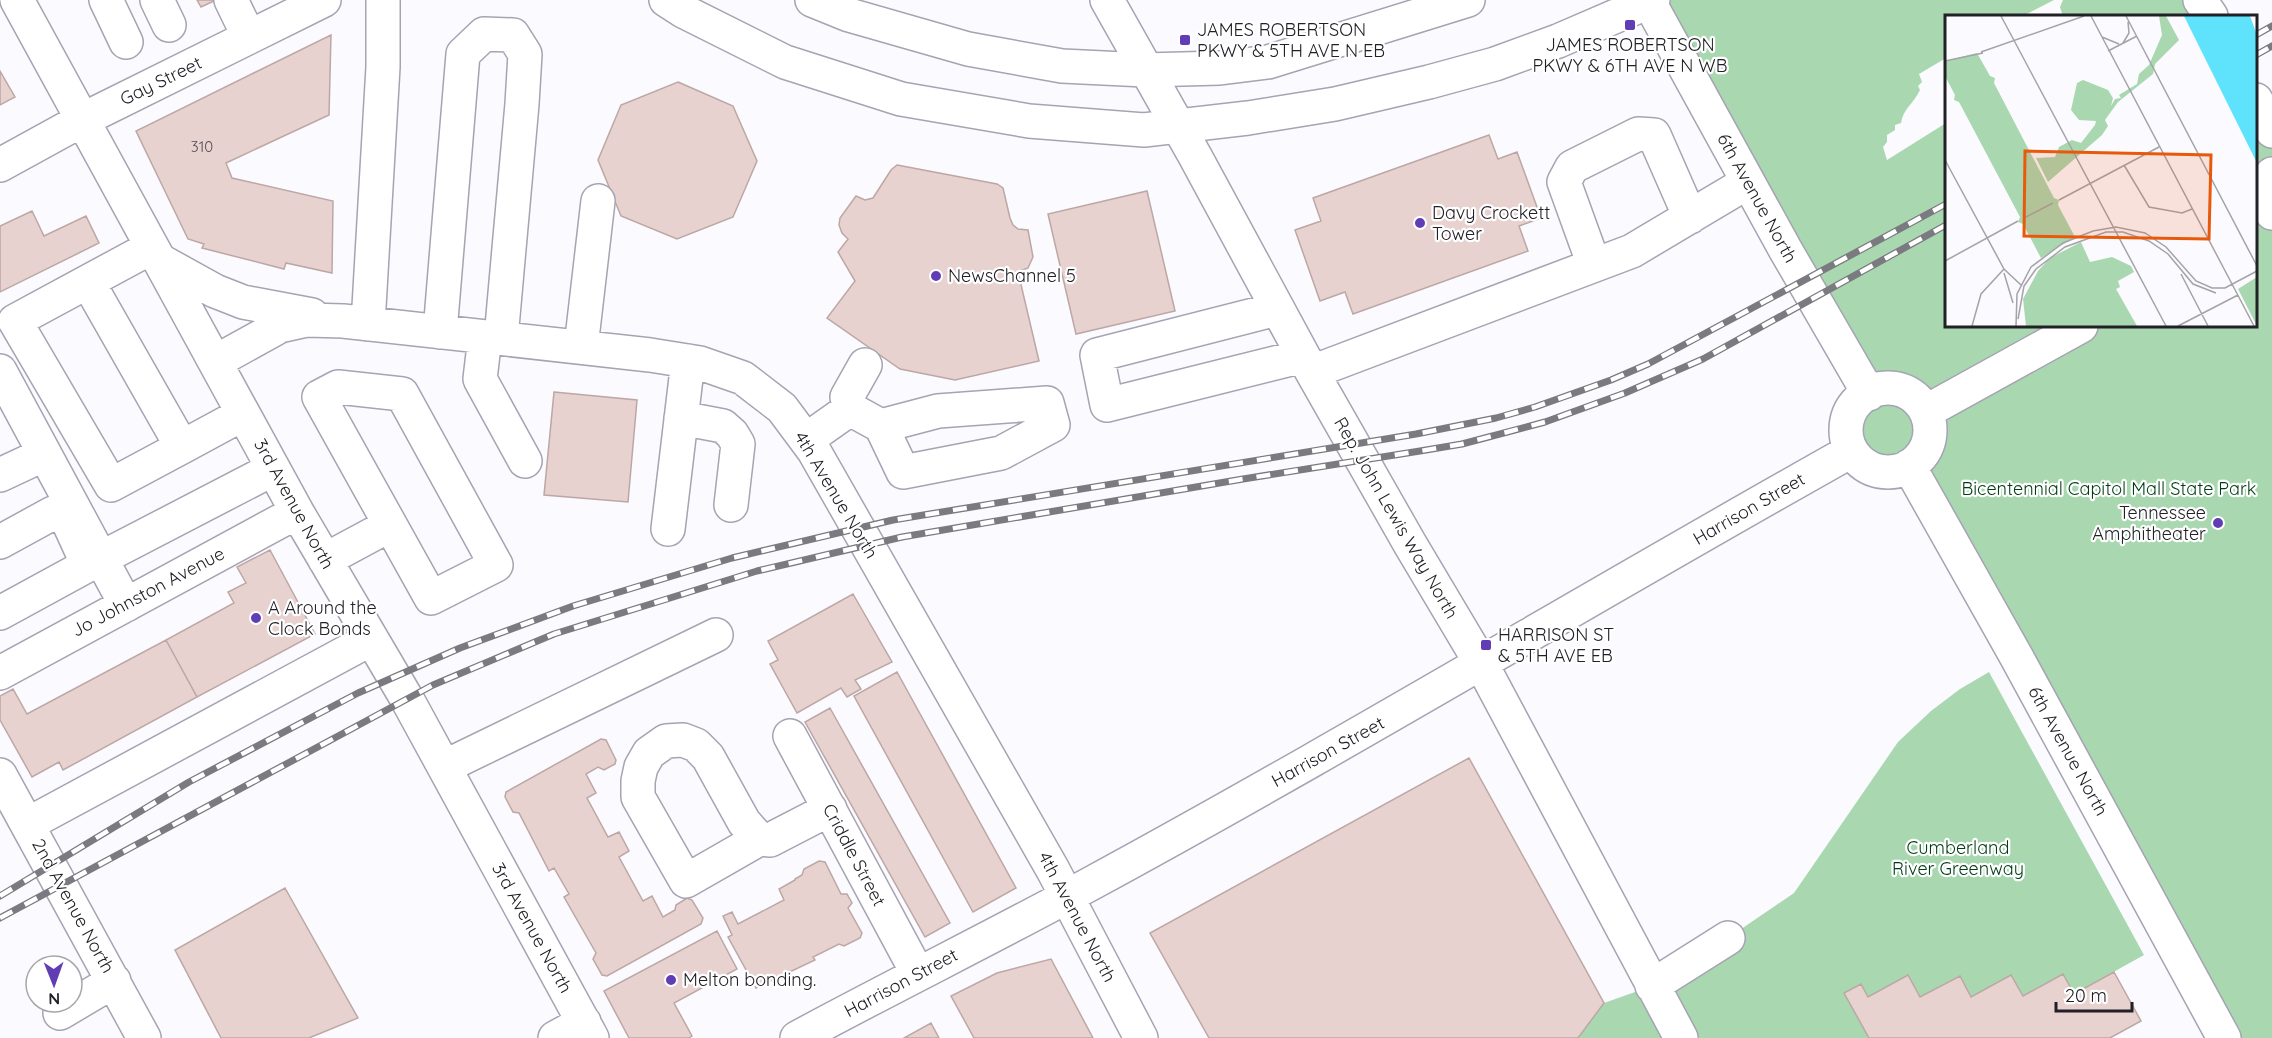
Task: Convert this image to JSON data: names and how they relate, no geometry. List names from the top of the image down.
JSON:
{
  "streets": {
    "street": [
      "Gay Street",
      "6th Avenue North",
      "4th Avenue North",
      "3rd Avenue North",
      "Harrison Street",
      "Rep. John Lewis Way North",
      "Jo Johnston Avenue",
      "Criddle Street",
      "2nd Avenue North"
    ]
  },
  "crossings": [
    ["Gay Street", "3rd Avenue North"],
    ["6th Avenue North", "Harrison Street"],
    ["4th Avenue North", "3rd Avenue North"],
    ["4th Avenue North", "Harrison Street"],
    ["3rd Avenue North", "Jo Johnston Avenue"],
    ["Harrison Street", "Rep. John Lewis Way North"],
    ["Harrison Street", "Criddle Street"]
  ],
  "parks": ["Bicentennial Capitol Mall State Park", "Cumberland River Greenway"],
  "places": {
    "transit": ["JAMES ROBERTSON PKWY & 6TH AVE N WB", "JAMES ROBERTSON PKWY & 5TH AVE N EB", "HARRISON ST & 5TH AVE EB"],
    "other": [
      "Davy Crockett Tower",
      "NewsChannel 5",
      "Tennessee Amphitheater",
      "A Around the Clock Bonds",
      "Melton bonding."
    ]
  },
  "house_numbers": ["310"],
  "scale_bar": "20 m",
  "north": "bottom"
}
